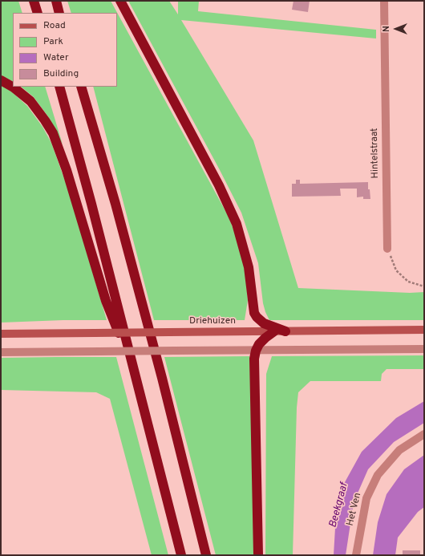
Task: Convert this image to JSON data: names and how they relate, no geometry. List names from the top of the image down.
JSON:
{
  "streets": {
    "main road": ["Driehuizen"],
    "street": ["Hintelstraat", "Het Ven"]
  },
  "water": ["Beekgraaf"],
  "legend": [
    "Road",
    "Park",
    "Water",
    "Building"
  ],
  "north": "left"
}
